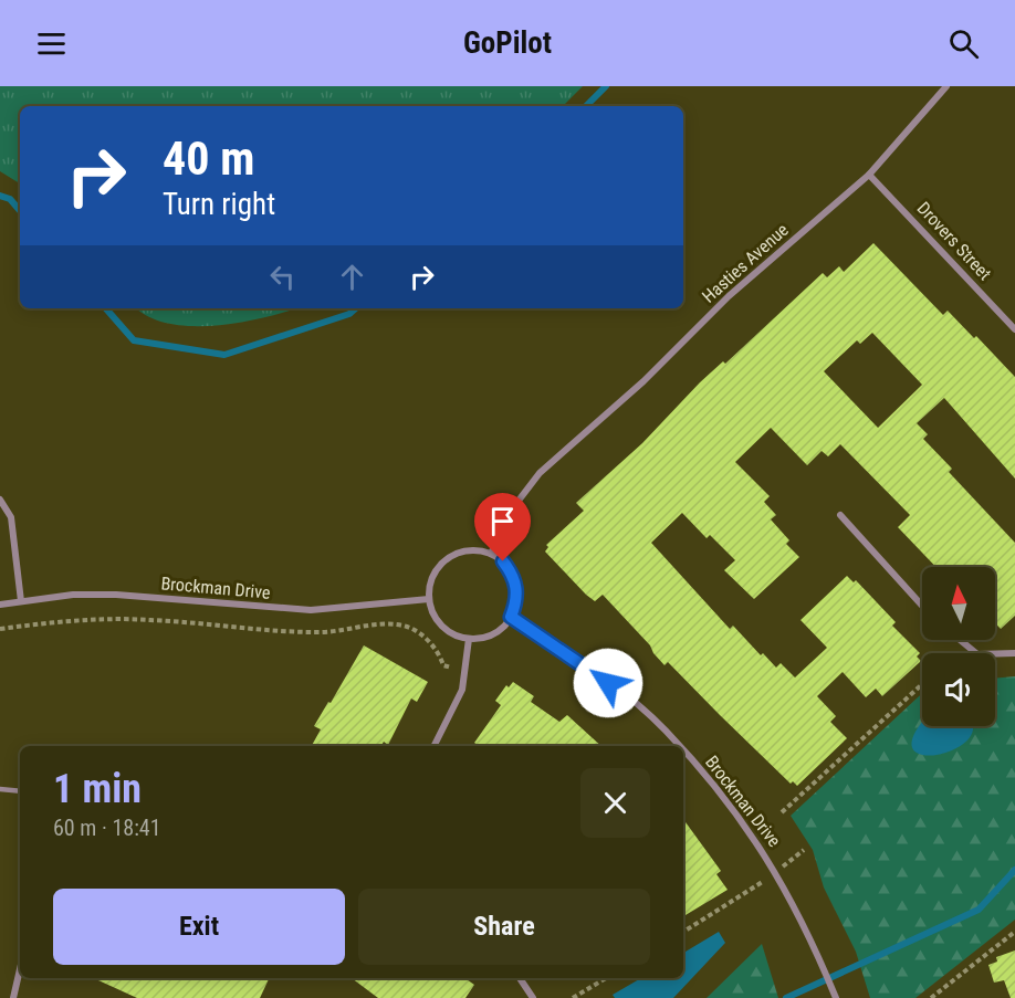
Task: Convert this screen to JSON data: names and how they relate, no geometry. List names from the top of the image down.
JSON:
{
  "streets": {
    "street": ["Drovers Street", "Hasties Avenue", "Brockman Drive"]
  },
  "crossings": [
    ["Drovers Street", "Hasties Avenue"],
    ["Hasties Avenue", "Brockman Drive"]
  ],
  "north": "top",
  "page": {
    "header": "GoPilot",
    "turn": ["40 m", "Turn right"],
    "heading": ["1 min", "60 m · 18:41"],
    "buttons": ["Exit", "Share"]
  }
}
